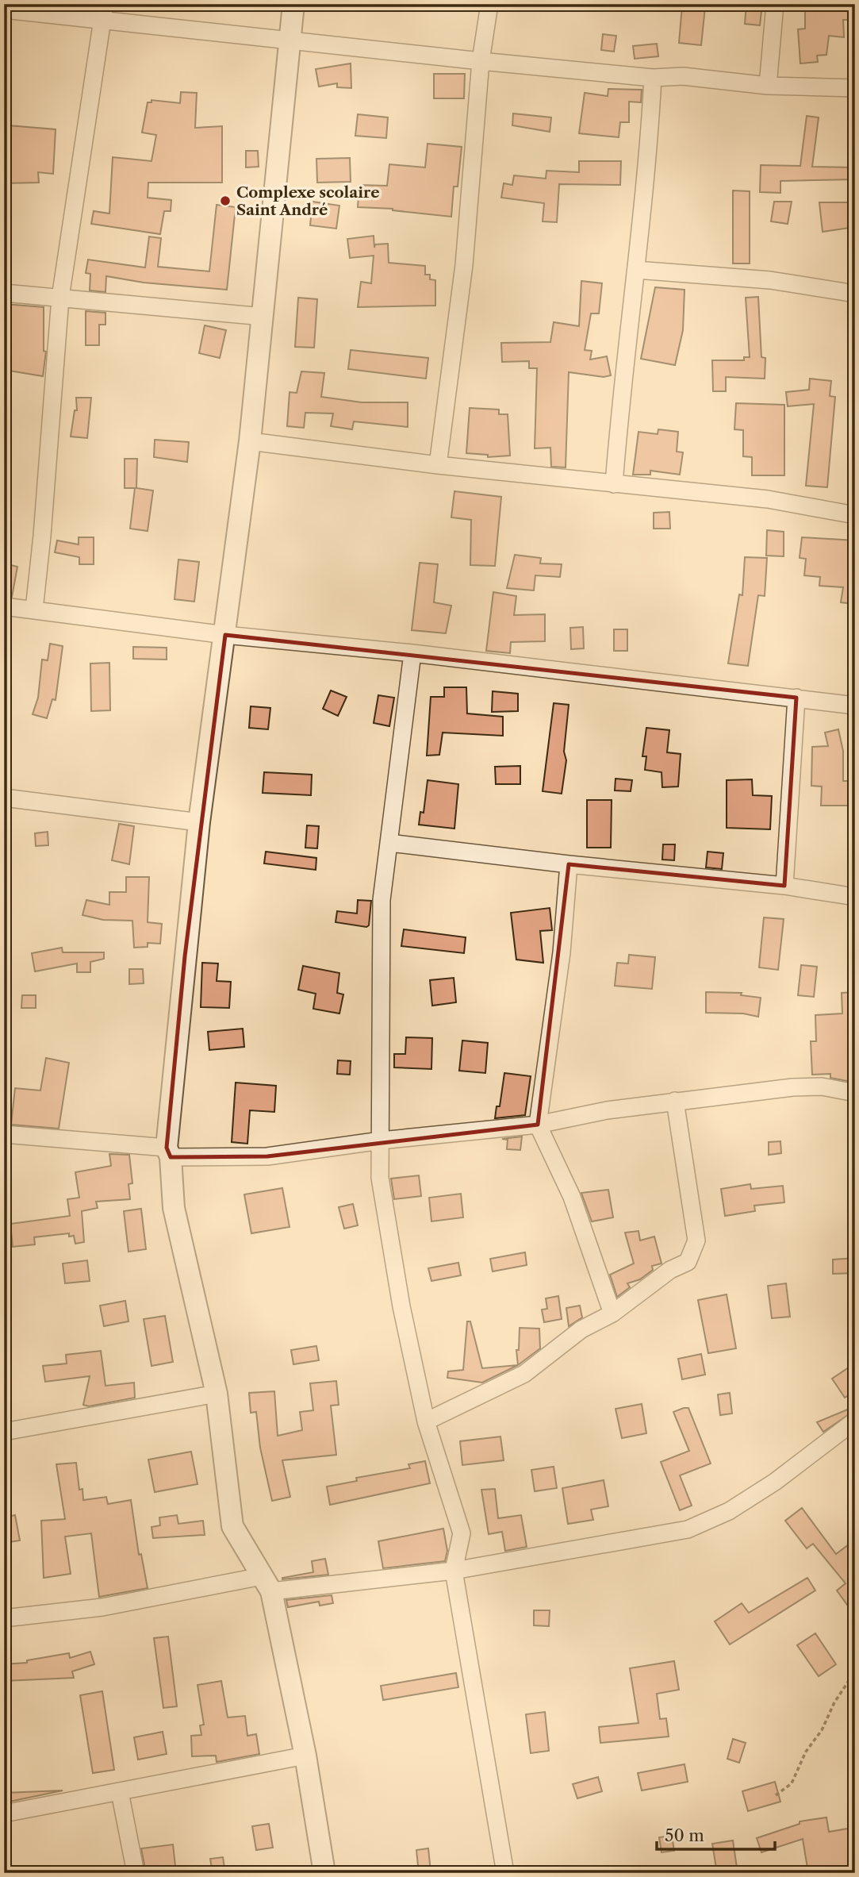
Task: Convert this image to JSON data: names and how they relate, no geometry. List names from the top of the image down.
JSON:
{
  "places": ["Complexe scolaire Saint André"],
  "scale_bar": "50 m"
}
